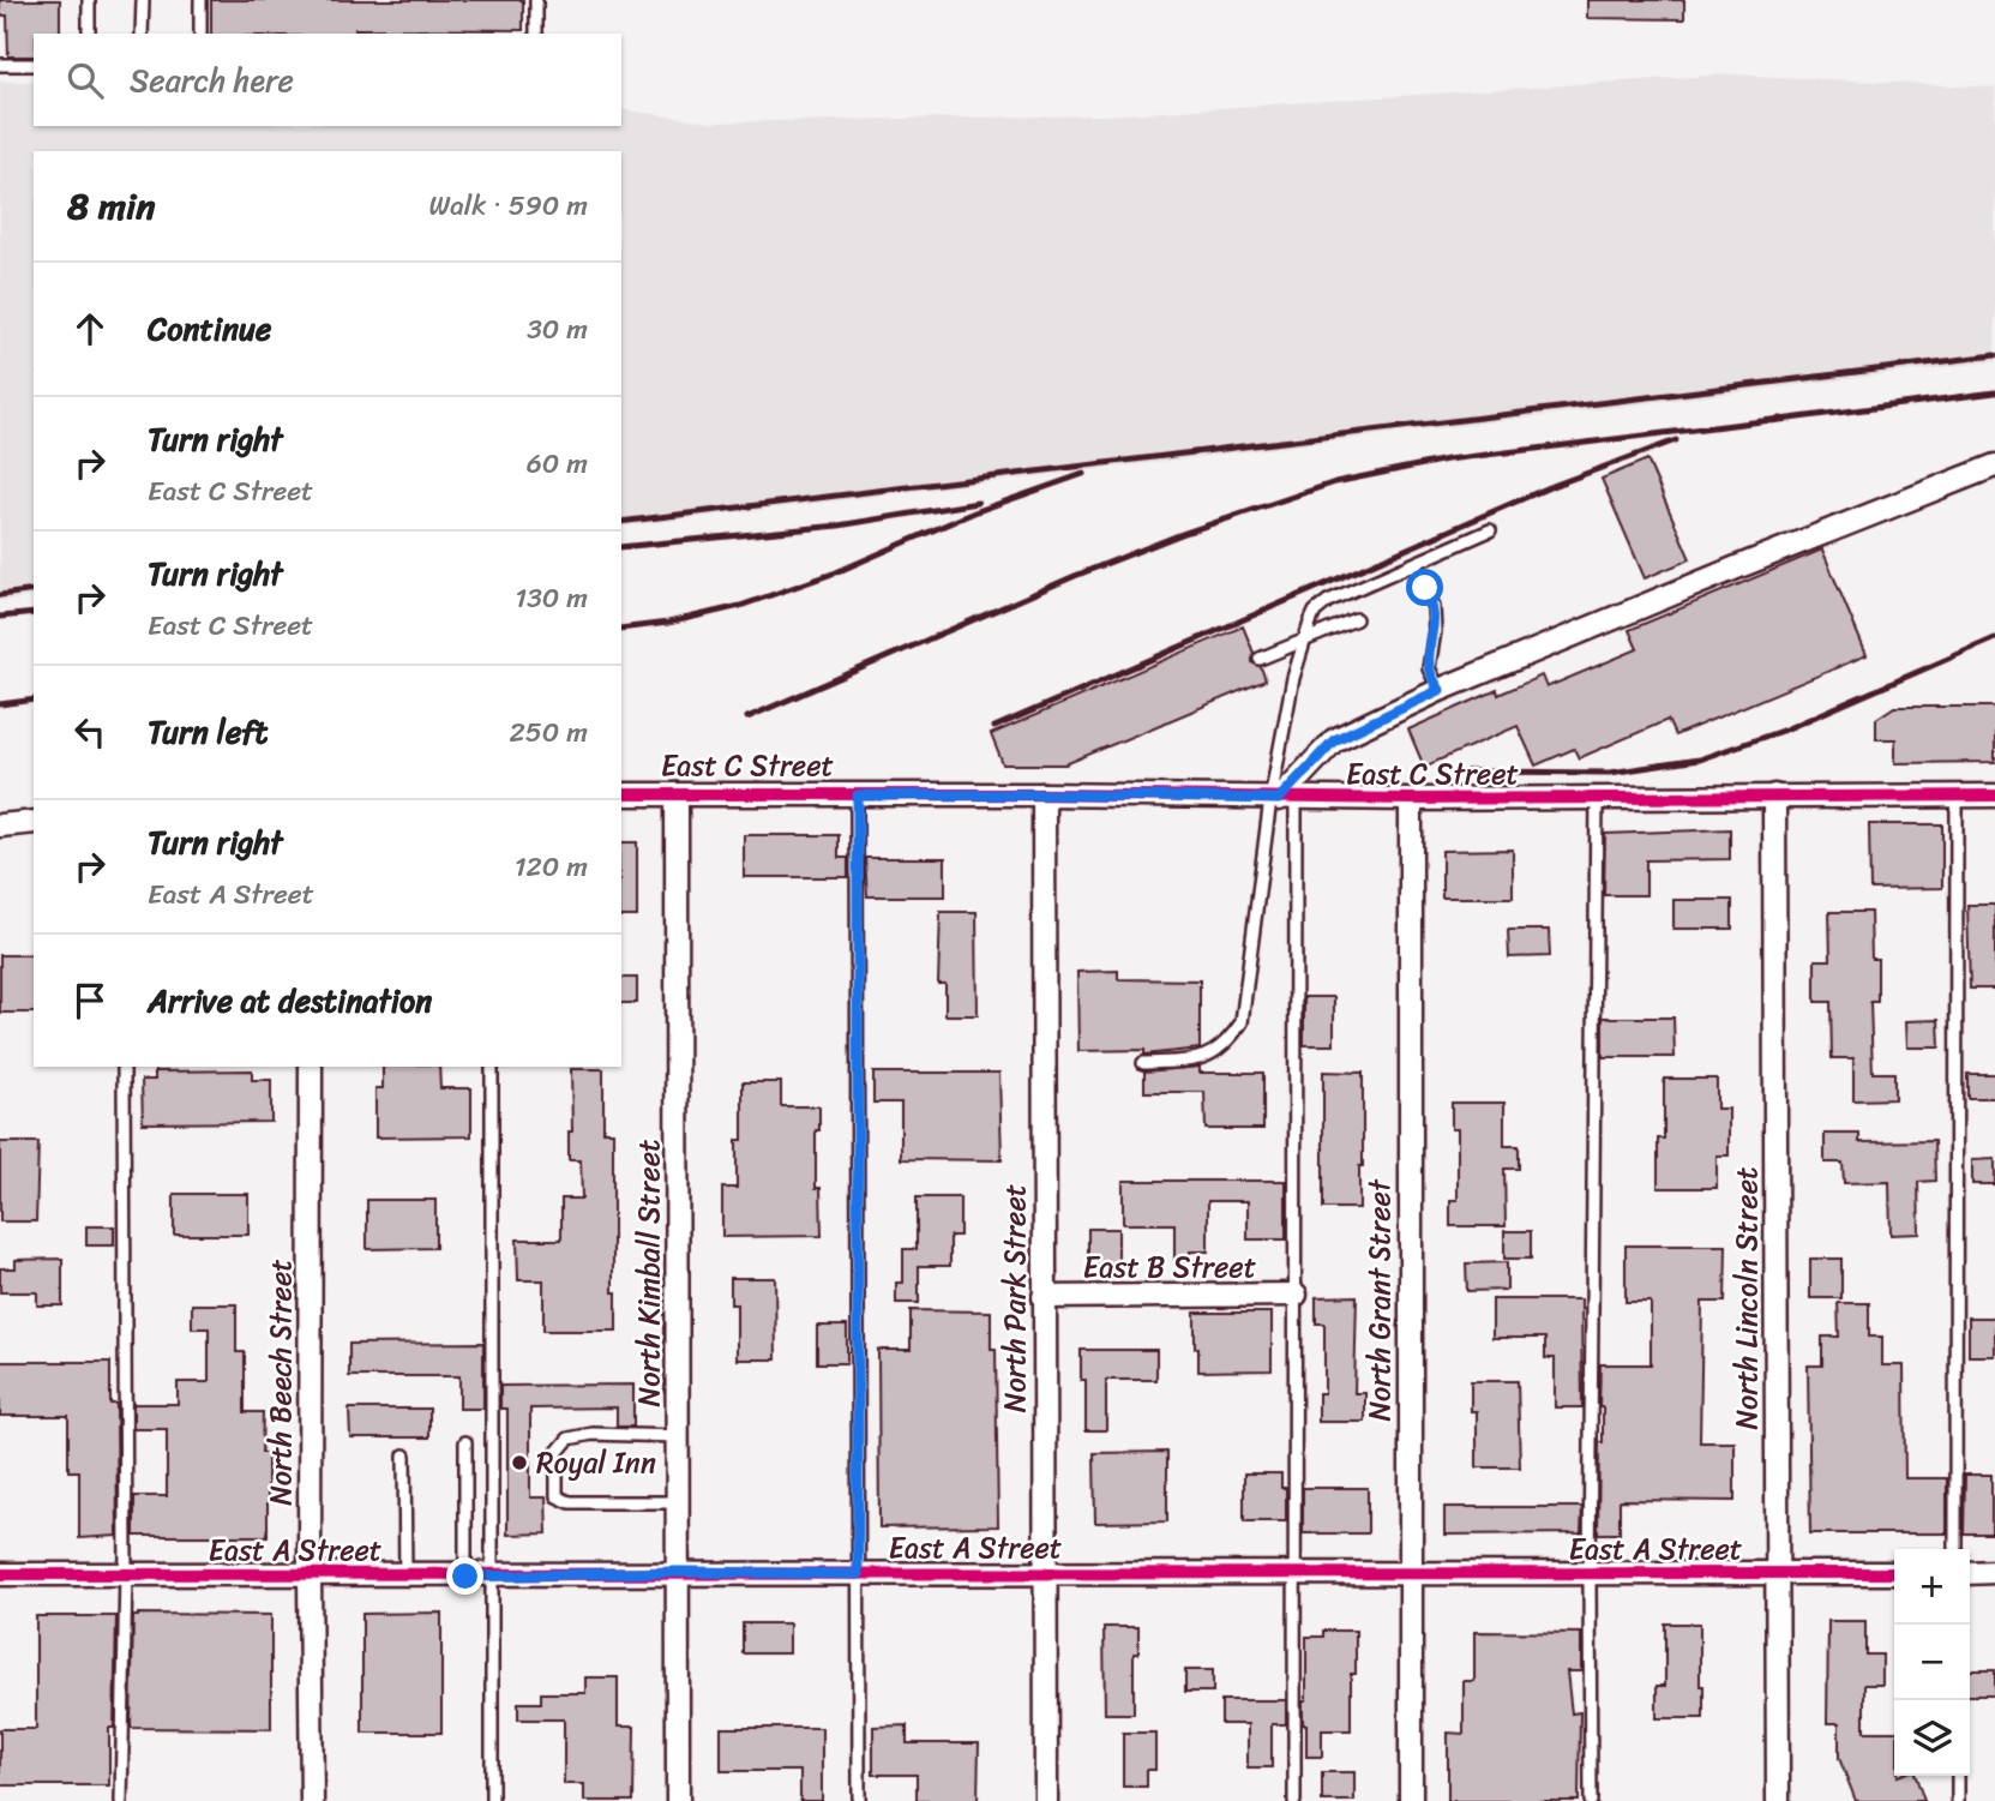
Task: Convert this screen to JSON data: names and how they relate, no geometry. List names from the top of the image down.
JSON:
{
  "streets": {
    "street": [
      "East C Street",
      "East B Street",
      "North Kimball Street",
      "North Park Street",
      "North Lincoln Street",
      "North Grant Street",
      "North Beech Street",
      "East A Street"
    ]
  },
  "crossings": [
    ["East C Street", "North Kimball Street"],
    ["East C Street", "North Park Street"],
    ["East C Street", "North Lincoln Street"],
    ["East C Street", "North Grant Street"],
    ["East B Street", "North Park Street"],
    ["North Kimball Street", "East A Street"],
    ["North Park Street", "East A Street"],
    ["North Lincoln Street", "East A Street"],
    ["North Grant Street", "East A Street"],
    ["North Beech Street", "East A Street"]
  ],
  "places": ["Royal Inn"],
  "page": {
    "search": "Search here",
    "heading": ["8 min", "Walk · 590 m"],
    "list": [
      ["Continue", "30 m"],
      ["Turn right", "East C Street", "60 m"],
      ["Turn right", "East C Street", "130 m"],
      ["Turn left", "250 m"],
      ["Turn right", "East A Street", "120 m"],
      "Arrive at destination"
    ],
    "map_buttons": ["+", "−"]
  }
}
